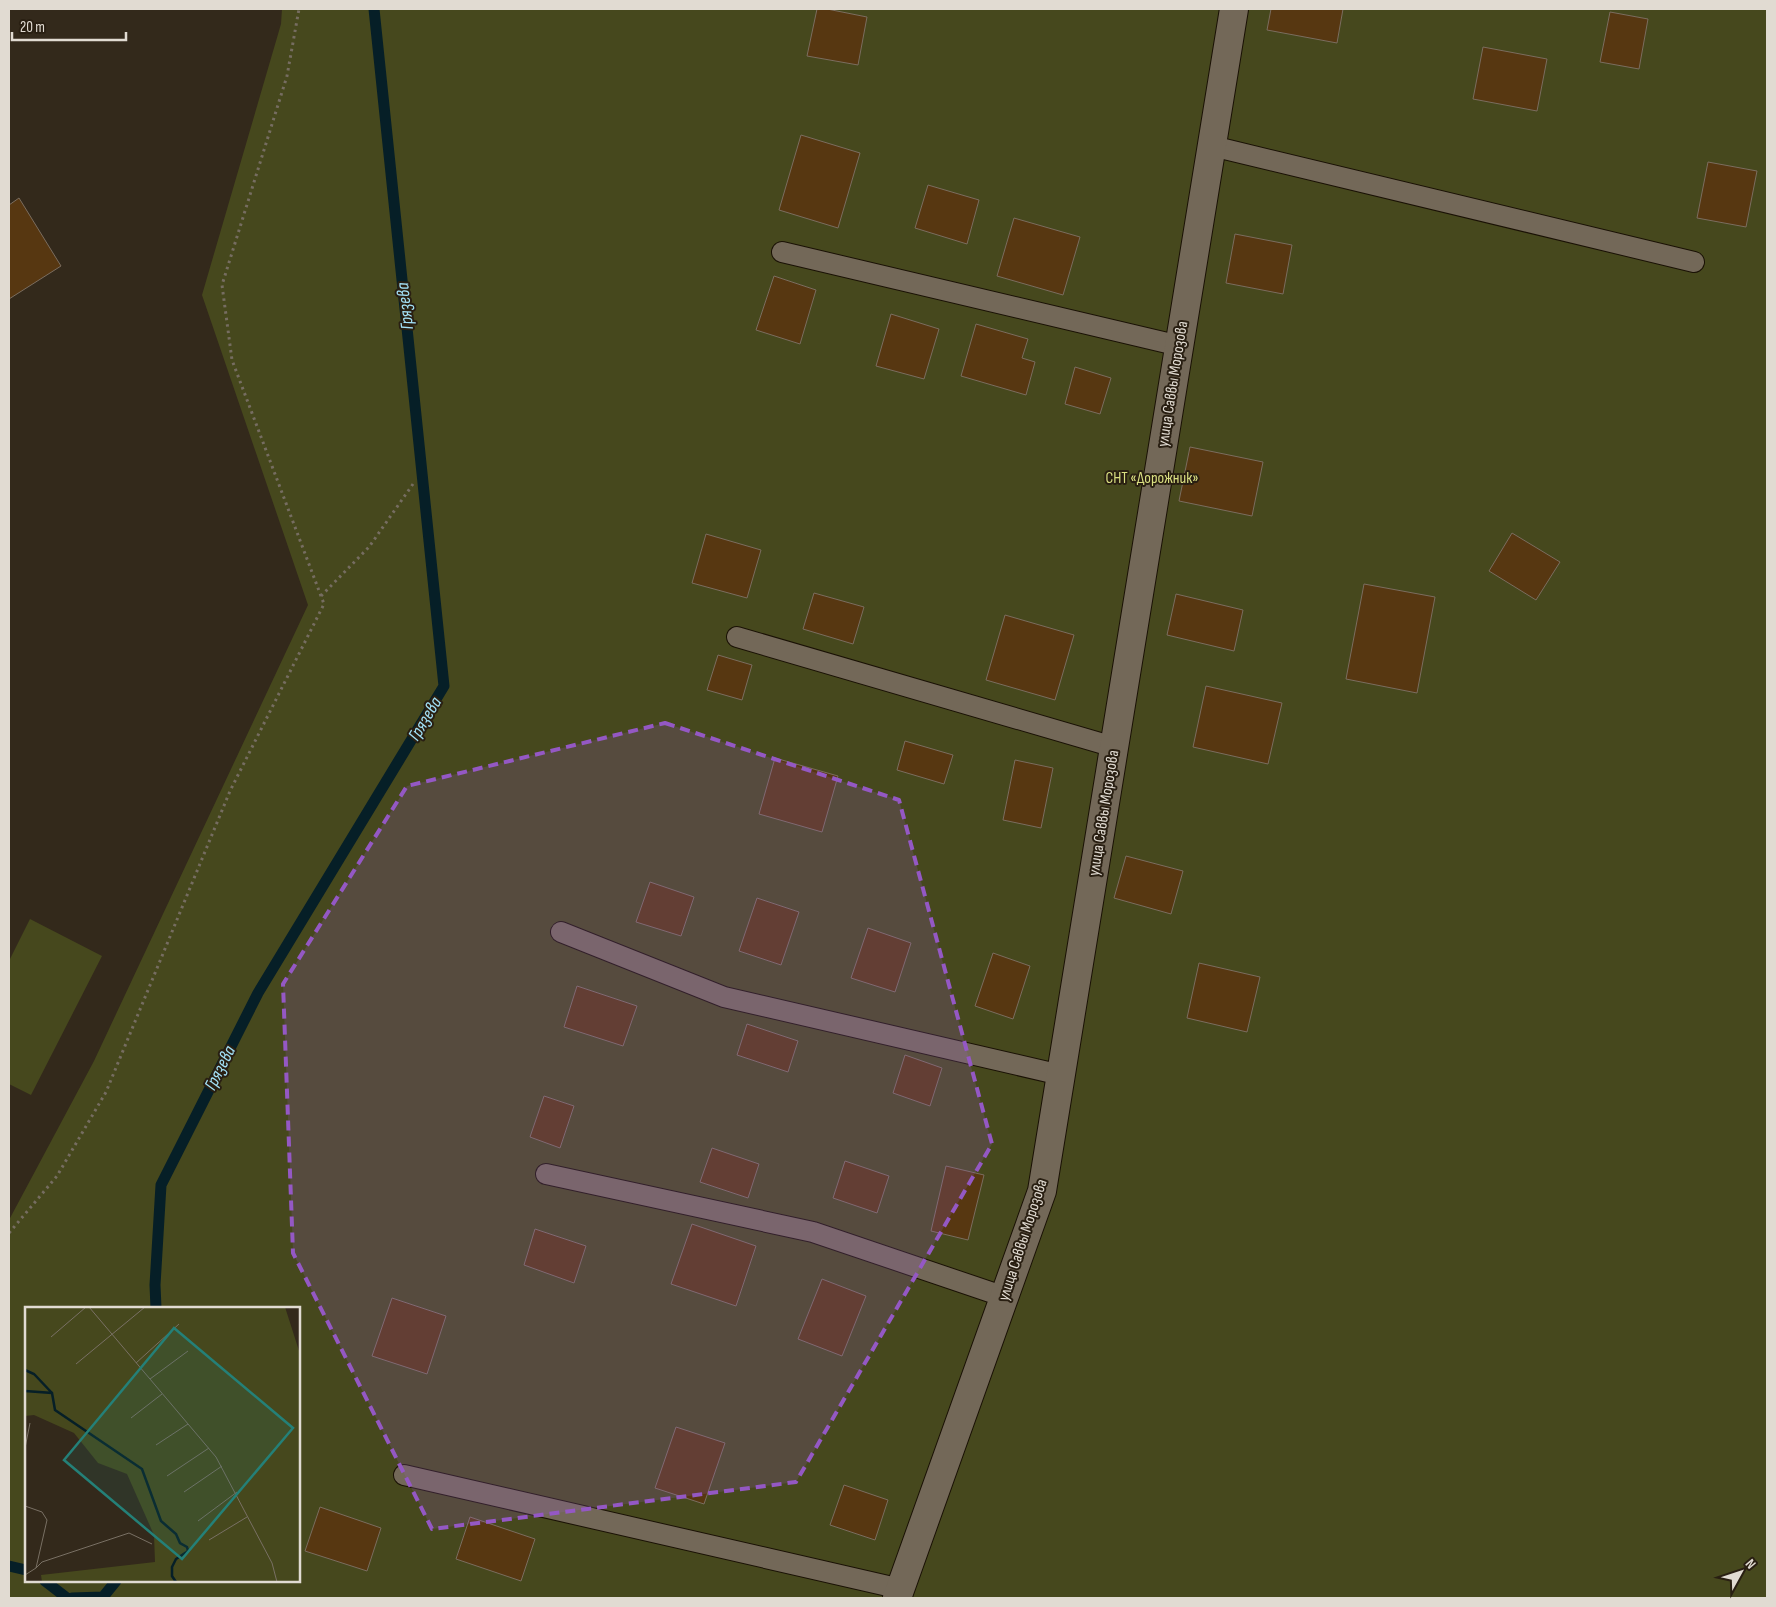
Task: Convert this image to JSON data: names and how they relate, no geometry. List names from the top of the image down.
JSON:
{
  "streets": {
    "street": ["улица Саввы Морозова"]
  },
  "water": ["Грязева"],
  "parks": ["СНТ «Дорожник»"],
  "scale_bar": "20 m",
  "north": "top right"
}
